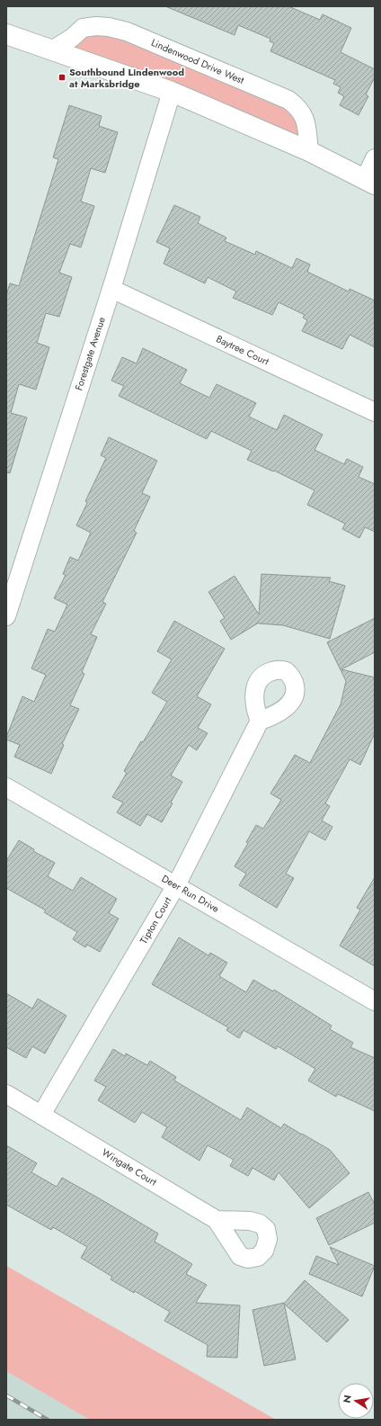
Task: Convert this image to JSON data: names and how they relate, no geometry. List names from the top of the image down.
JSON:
{
  "streets": {
    "street": [
      "Lindenwood Drive West",
      "Baytree Court",
      "Forestgate Avenue",
      "Deer Run Drive",
      "Tipton Court",
      "Wingate Court"
    ]
  },
  "crossings": [
    ["Baytree Court", "Forestgate Avenue"],
    ["Deer Run Drive", "Tipton Court"],
    ["Tipton Court", "Wingate Court"]
  ],
  "places": {
    "transit": ["Southbound Lindenwood at Marksbridge"]
  },
  "north": "left"
}
